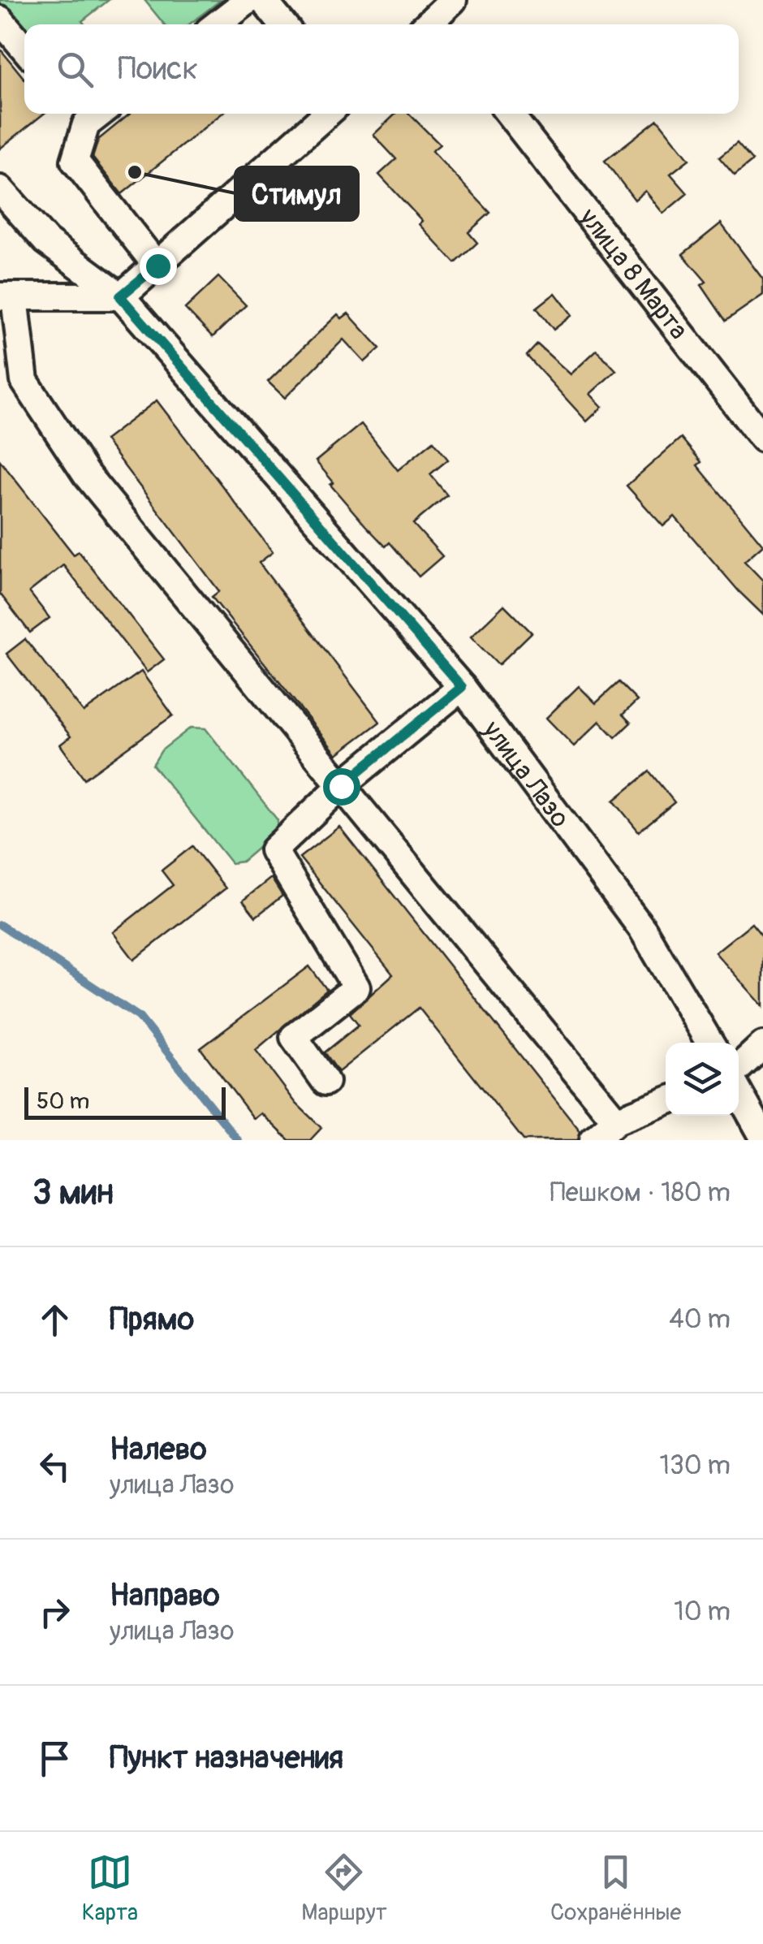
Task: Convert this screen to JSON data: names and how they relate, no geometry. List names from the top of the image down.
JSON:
{
  "streets": {
    "street": ["улица 8 Марта", "улица Лазо"]
  },
  "places": ["Стимул"],
  "scale_bar": "50 m",
  "page": {
    "search": "Поиск",
    "scale": "50 m",
    "heading": ["3 мин", "Пешком · 180 m"],
    "list": [
      ["Прямо", "40 m"],
      ["Налево", "улица Лазо", "130 m"],
      ["Направо", "улица Лазо", "10 m"],
      "Пункт назначения"
    ],
    "nav": ["Карта", "Маршрут", "Сохранённые"]
  }
}
